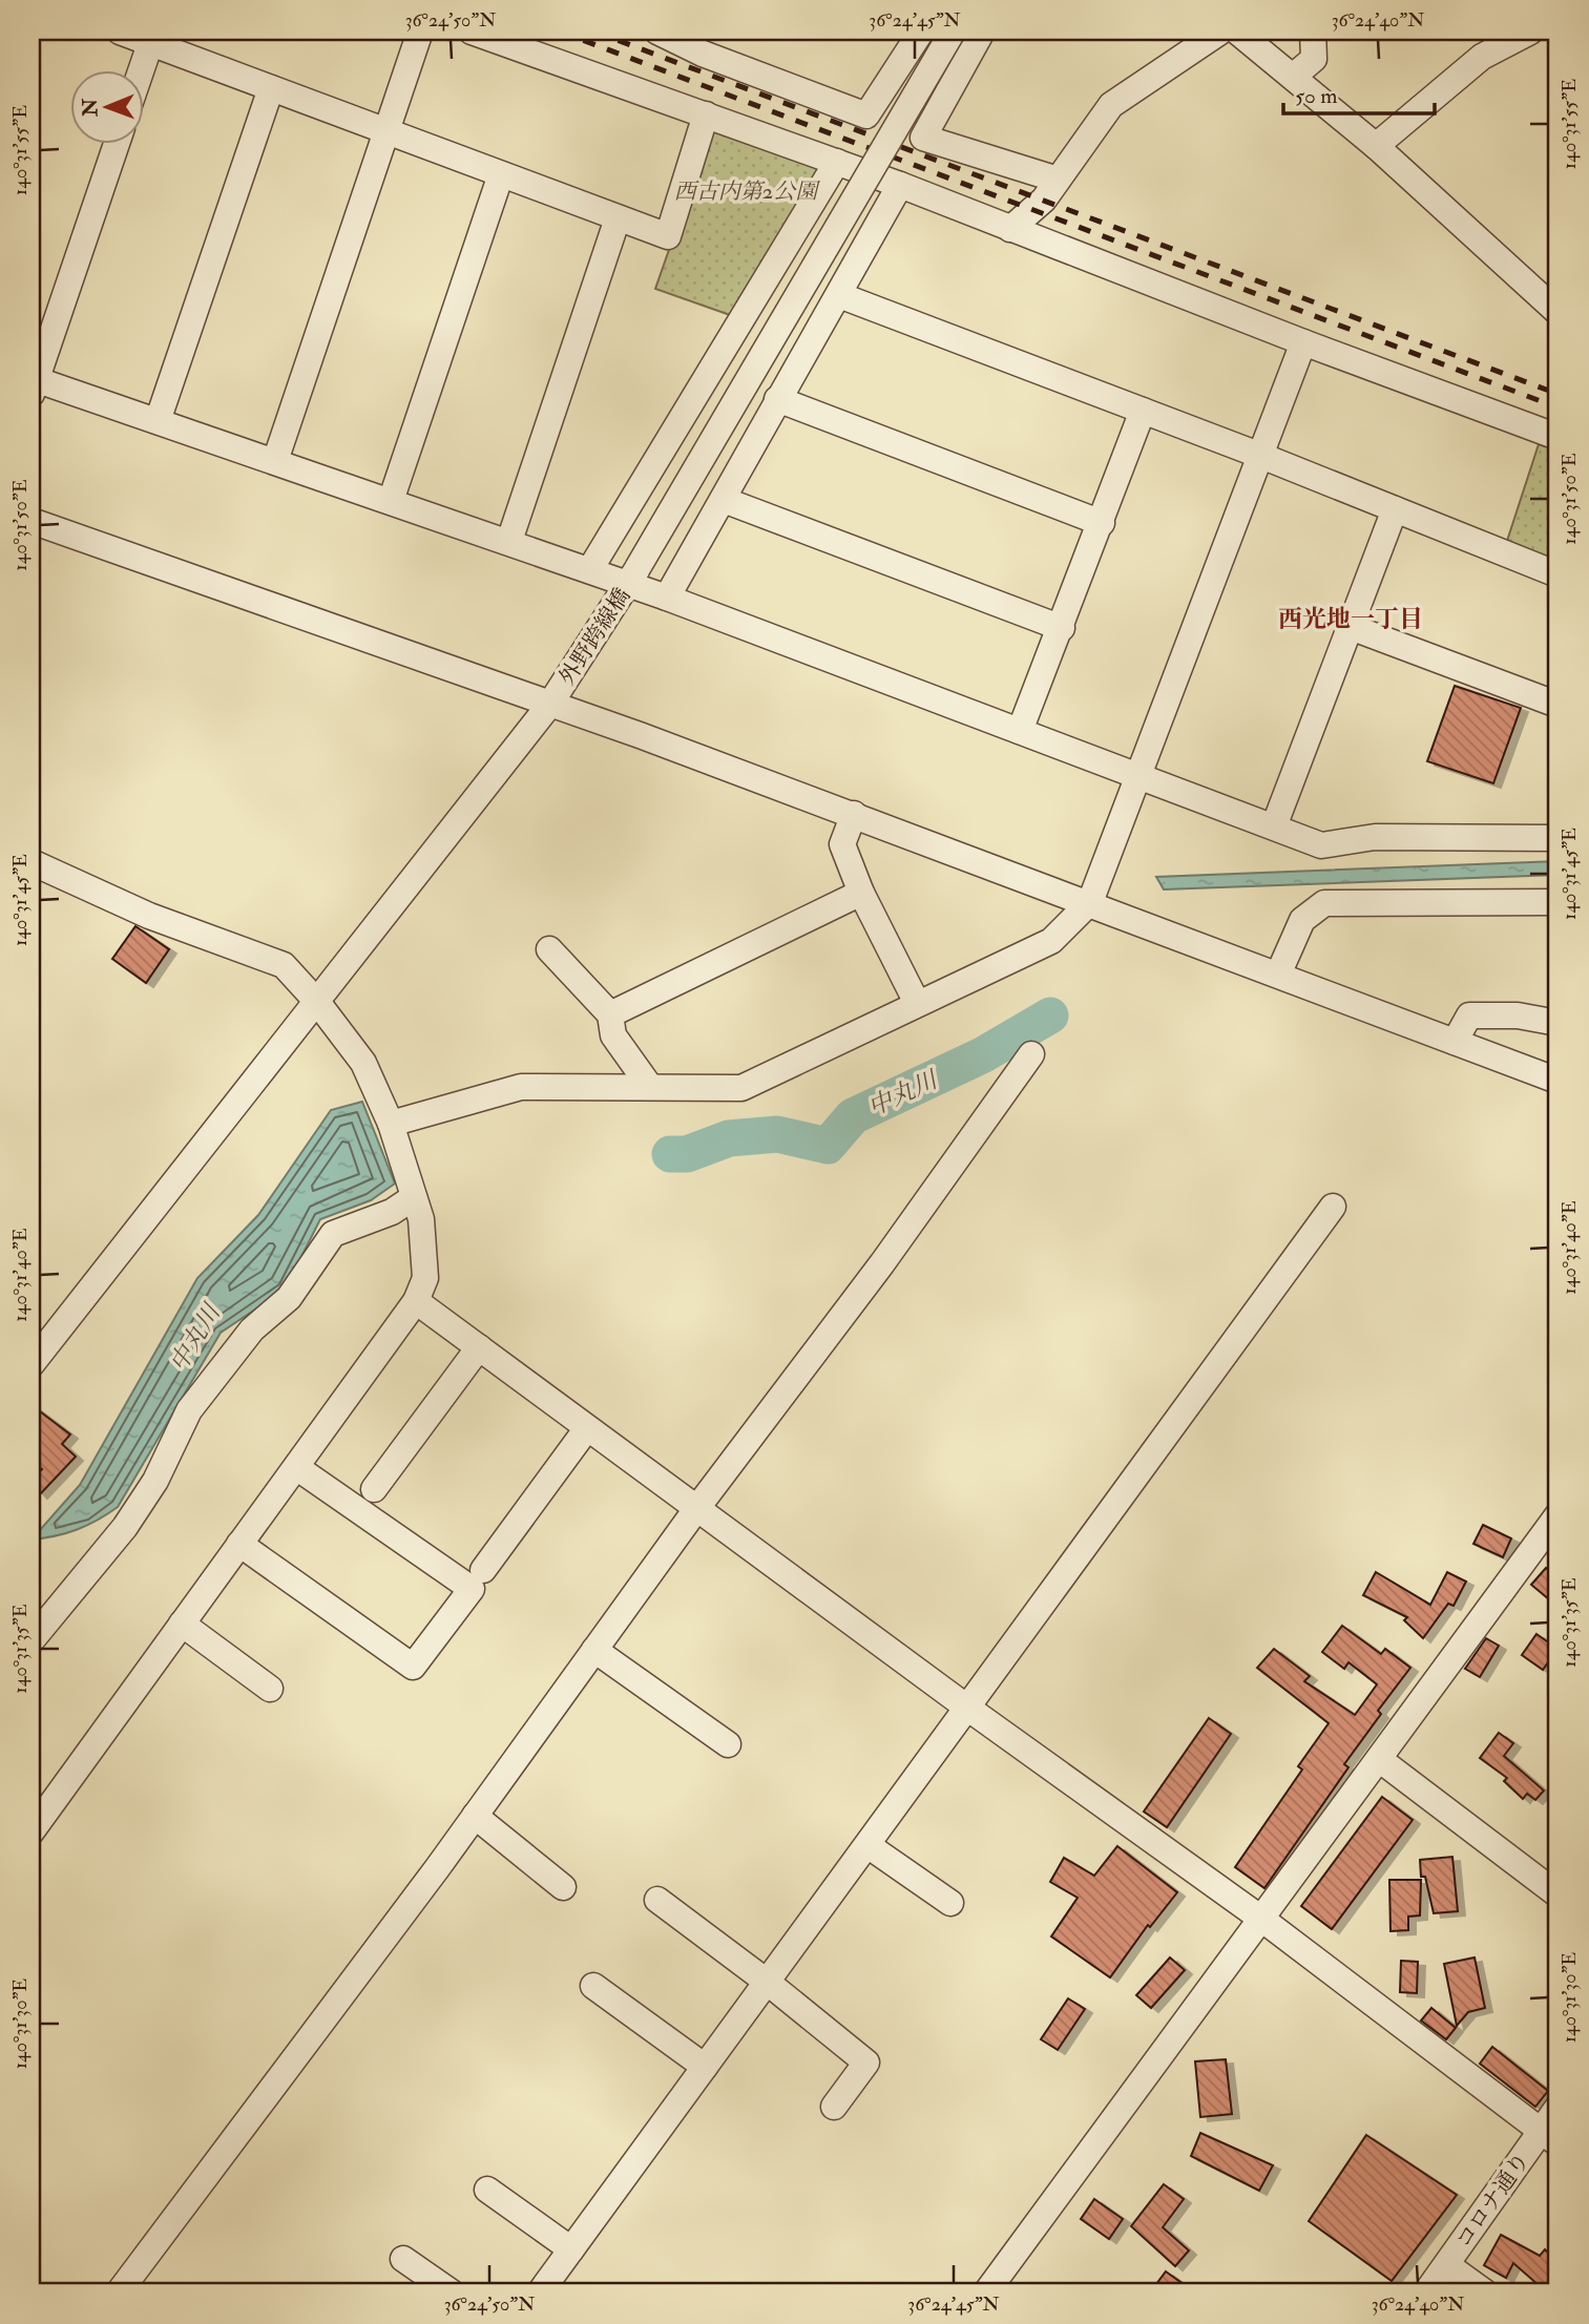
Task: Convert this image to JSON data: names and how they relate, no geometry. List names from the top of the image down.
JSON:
{
  "streets": {
    "street": ["外野跨線橋", "コロナ通り"]
  },
  "districts": ["西光地一丁目"],
  "water": ["中丸川"],
  "parks": ["西古内第2公園"],
  "scale_bar": "50 m",
  "north": "left",
  "coordinates": [
    "36°24'50\"N",
    "36°24'45\"N",
    "36°24'40\"N",
    "140°31'55\"E",
    "140°31'50\"E",
    "140°31'45\"E",
    "140°31'40\"E",
    "140°31'35\"E",
    "140°31'30\"E"
  ]
}
